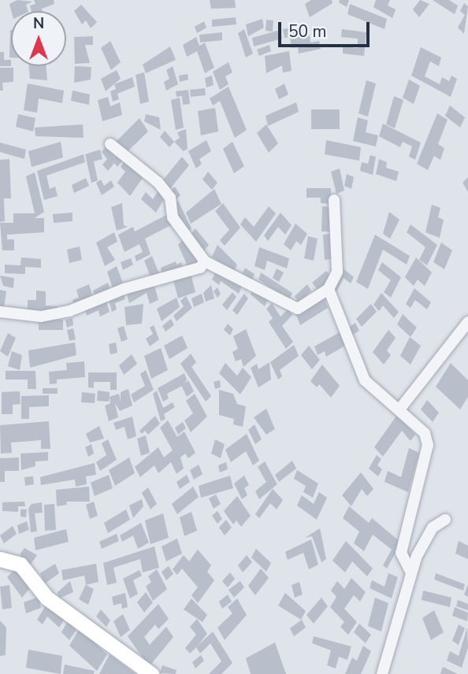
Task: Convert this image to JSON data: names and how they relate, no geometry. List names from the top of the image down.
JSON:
{
  "scale_bar": "50 m",
  "north": "top"
}
